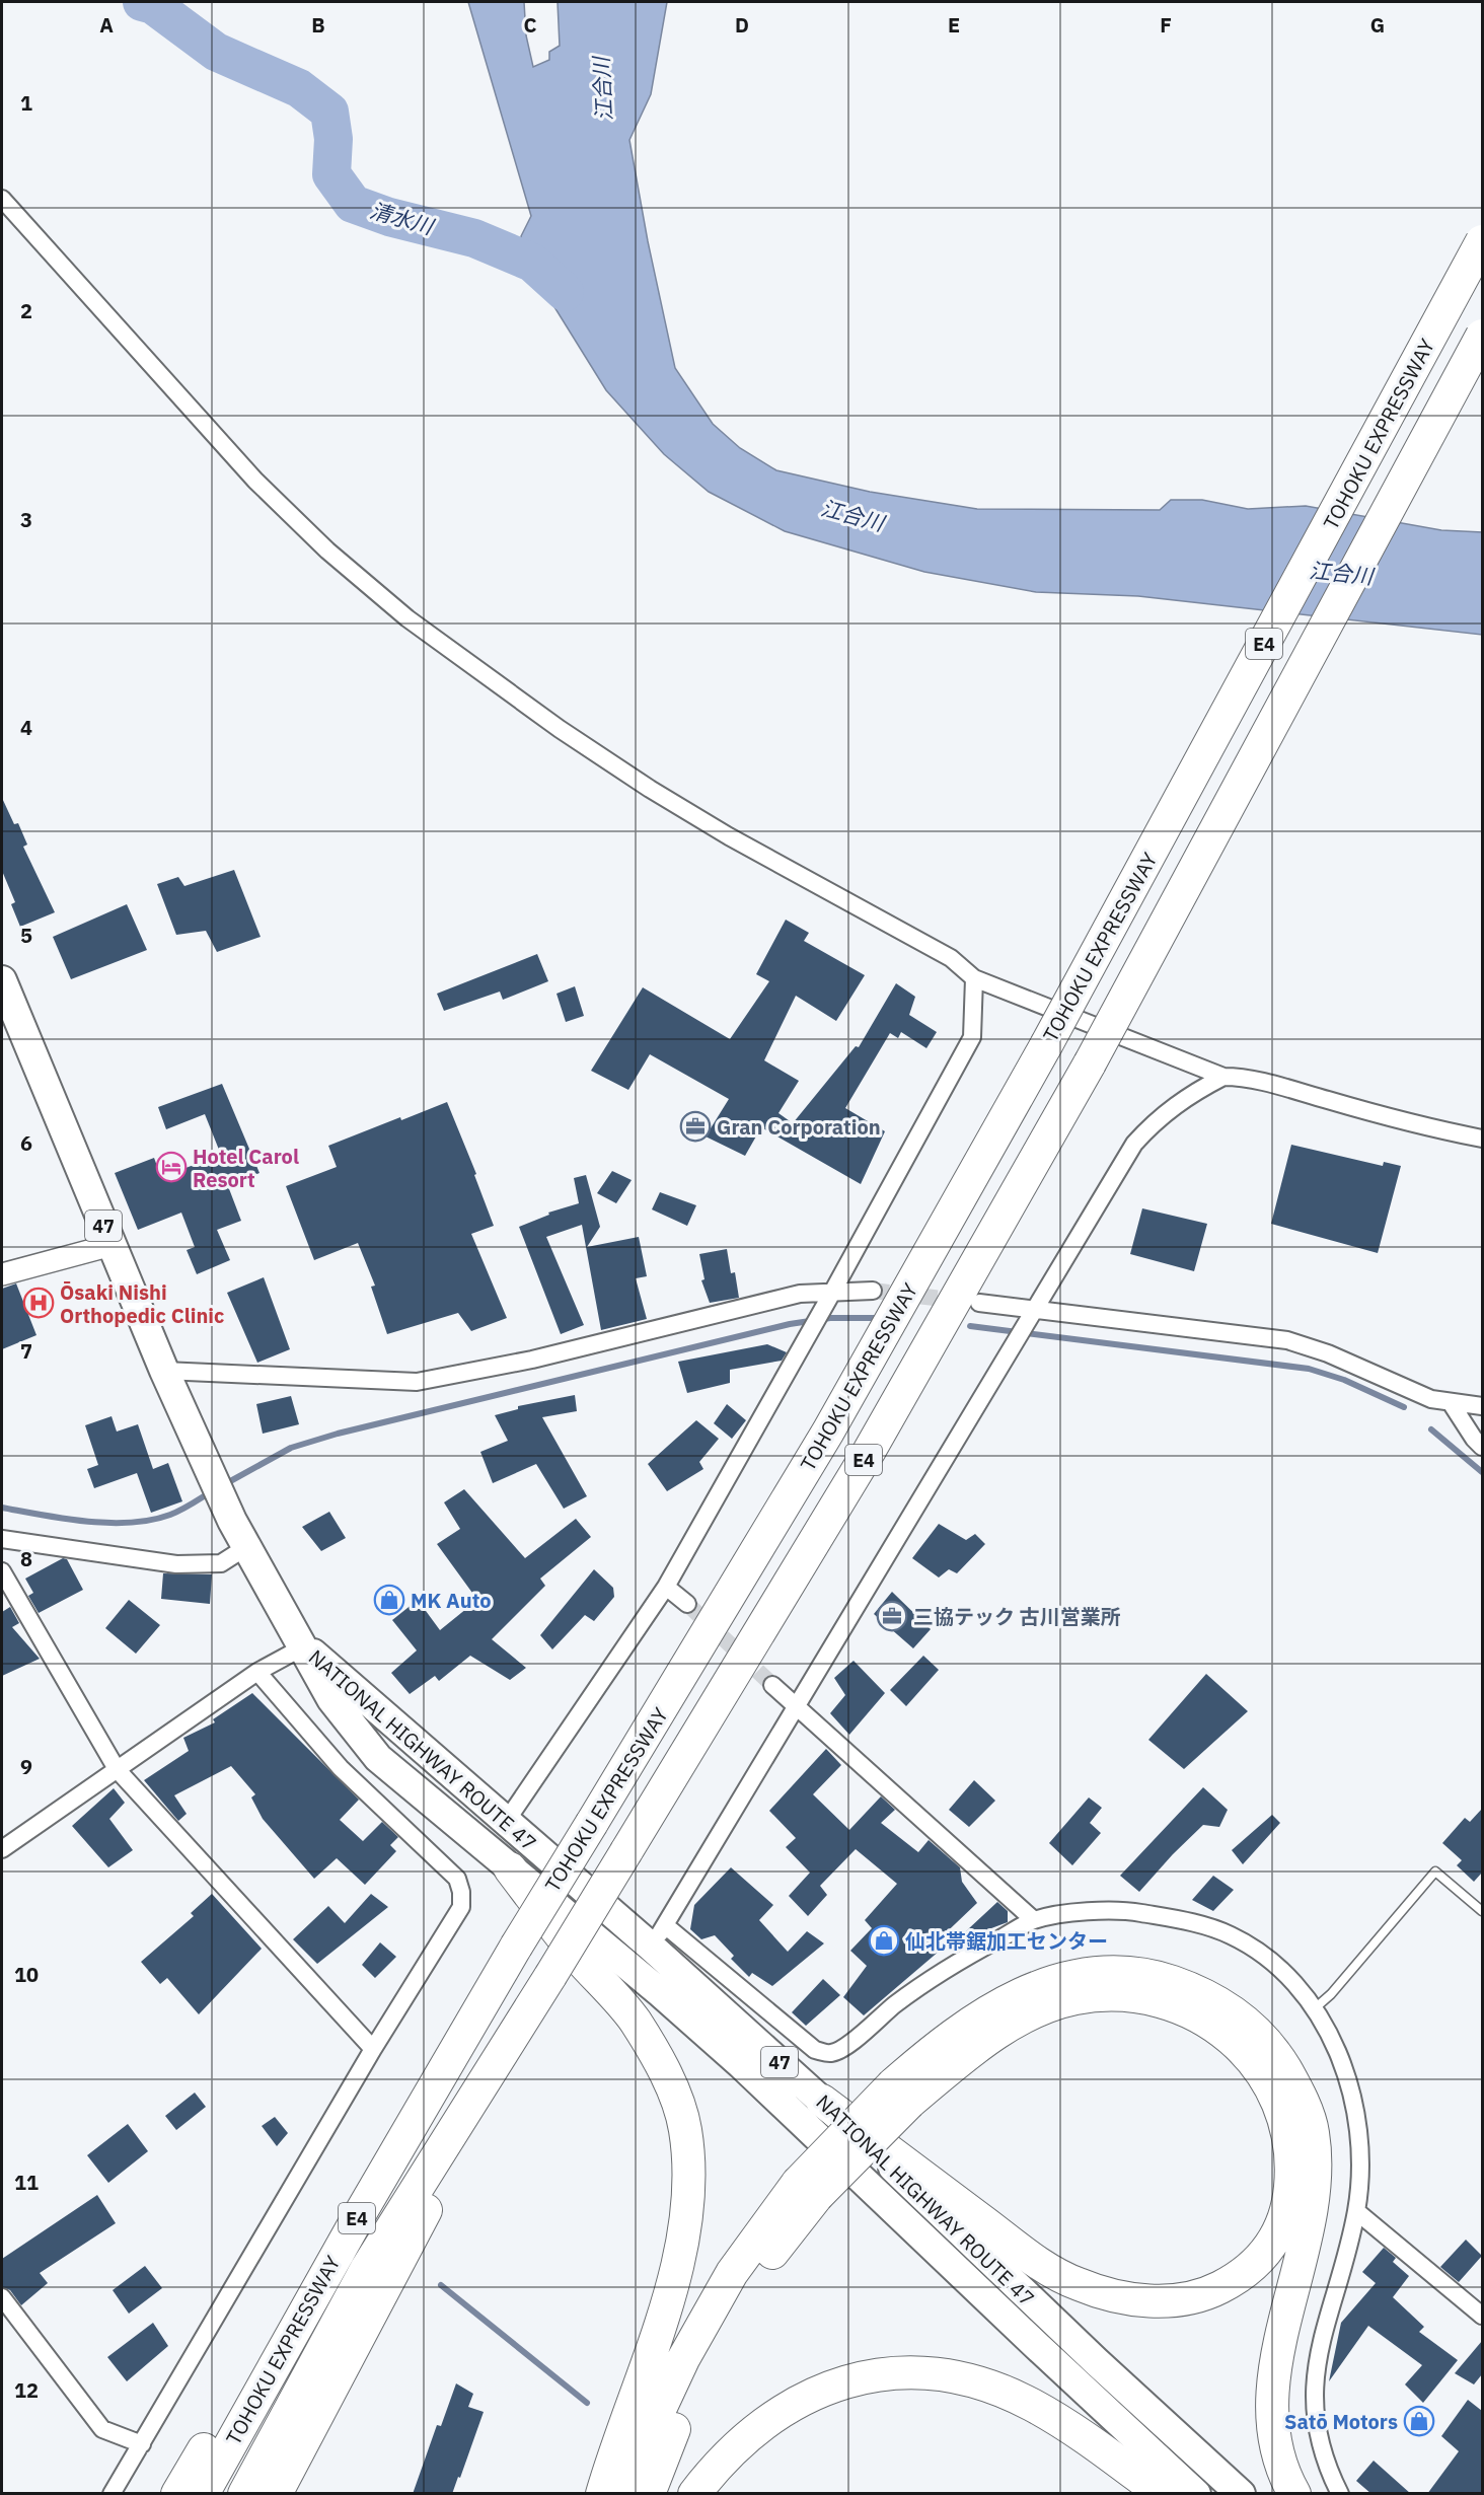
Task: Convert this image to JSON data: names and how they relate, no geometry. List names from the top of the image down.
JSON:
{
  "streets": {
    "highway": [
      "TOHOKU EXPRESSWAY",
      "E4",
      "47",
      "NATIONAL HIGHWAY ROUTE 47"
    ]
  },
  "water": ["江合川", "清水川"],
  "places": {
    "office": ["Gran Corporation", "三協テック 古川営業所"],
    "hotel": ["Hotel Carol Resort"],
    "hospital": ["Ōsaki Nishi Orthopedic Clinic"],
    "shop": ["MK Auto", "仙北帯鋸加工センター", "Satō Motors"]
  },
  "grid": {
    "columns": [
      "A",
      "B",
      "C",
      "D",
      "E",
      "F",
      "G"
    ],
    "rows": [
      "1",
      "2",
      "3",
      "4",
      "5",
      "6",
      "7",
      "8",
      "9",
      "10",
      "11",
      "12"
    ]
  }
}
